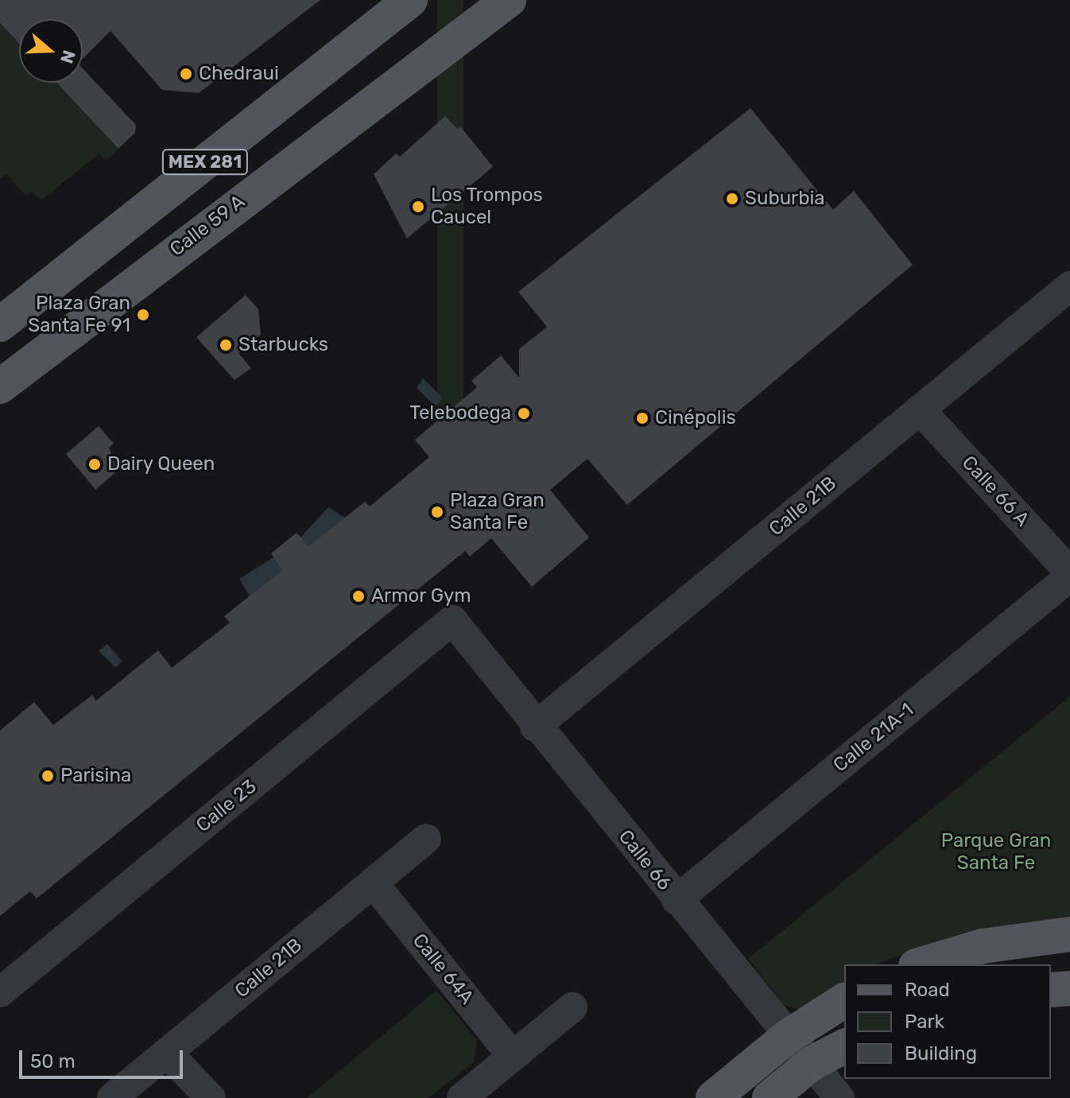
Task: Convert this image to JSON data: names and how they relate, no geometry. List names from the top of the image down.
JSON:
{
  "streets": {
    "main road": ["MEX 281", "Calle 59 A"],
    "street": [
      "Calle 66 A",
      "Calle 21B",
      "Calle 21A-1",
      "Calle 23",
      "Calle 66",
      "Calle 64A"
    ]
  },
  "crossings": [
    ["Calle 66 A", "Calle 21B"],
    ["Calle 66 A", "Calle 21A-1"],
    ["Calle 21B", "Calle 66"],
    ["Calle 21B", "Calle 64A"],
    ["Calle 21A-1", "Calle 66"],
    ["Calle 23", "Calle 66"]
  ],
  "parks": ["Parque Gran Santa Fe"],
  "places": [
    "Chedraui",
    "Suburbia",
    "Los Trompos Caucel",
    "Plaza Gran Santa Fe 91",
    "Starbucks",
    "Telebodega",
    "Cinépolis",
    "Dairy Queen",
    "Plaza Gran Santa Fe",
    "Armor Gym",
    "Parisina"
  ],
  "legend": ["Road", "Park", "Building"],
  "scale_bar": "50 m",
  "north": "right"
}
